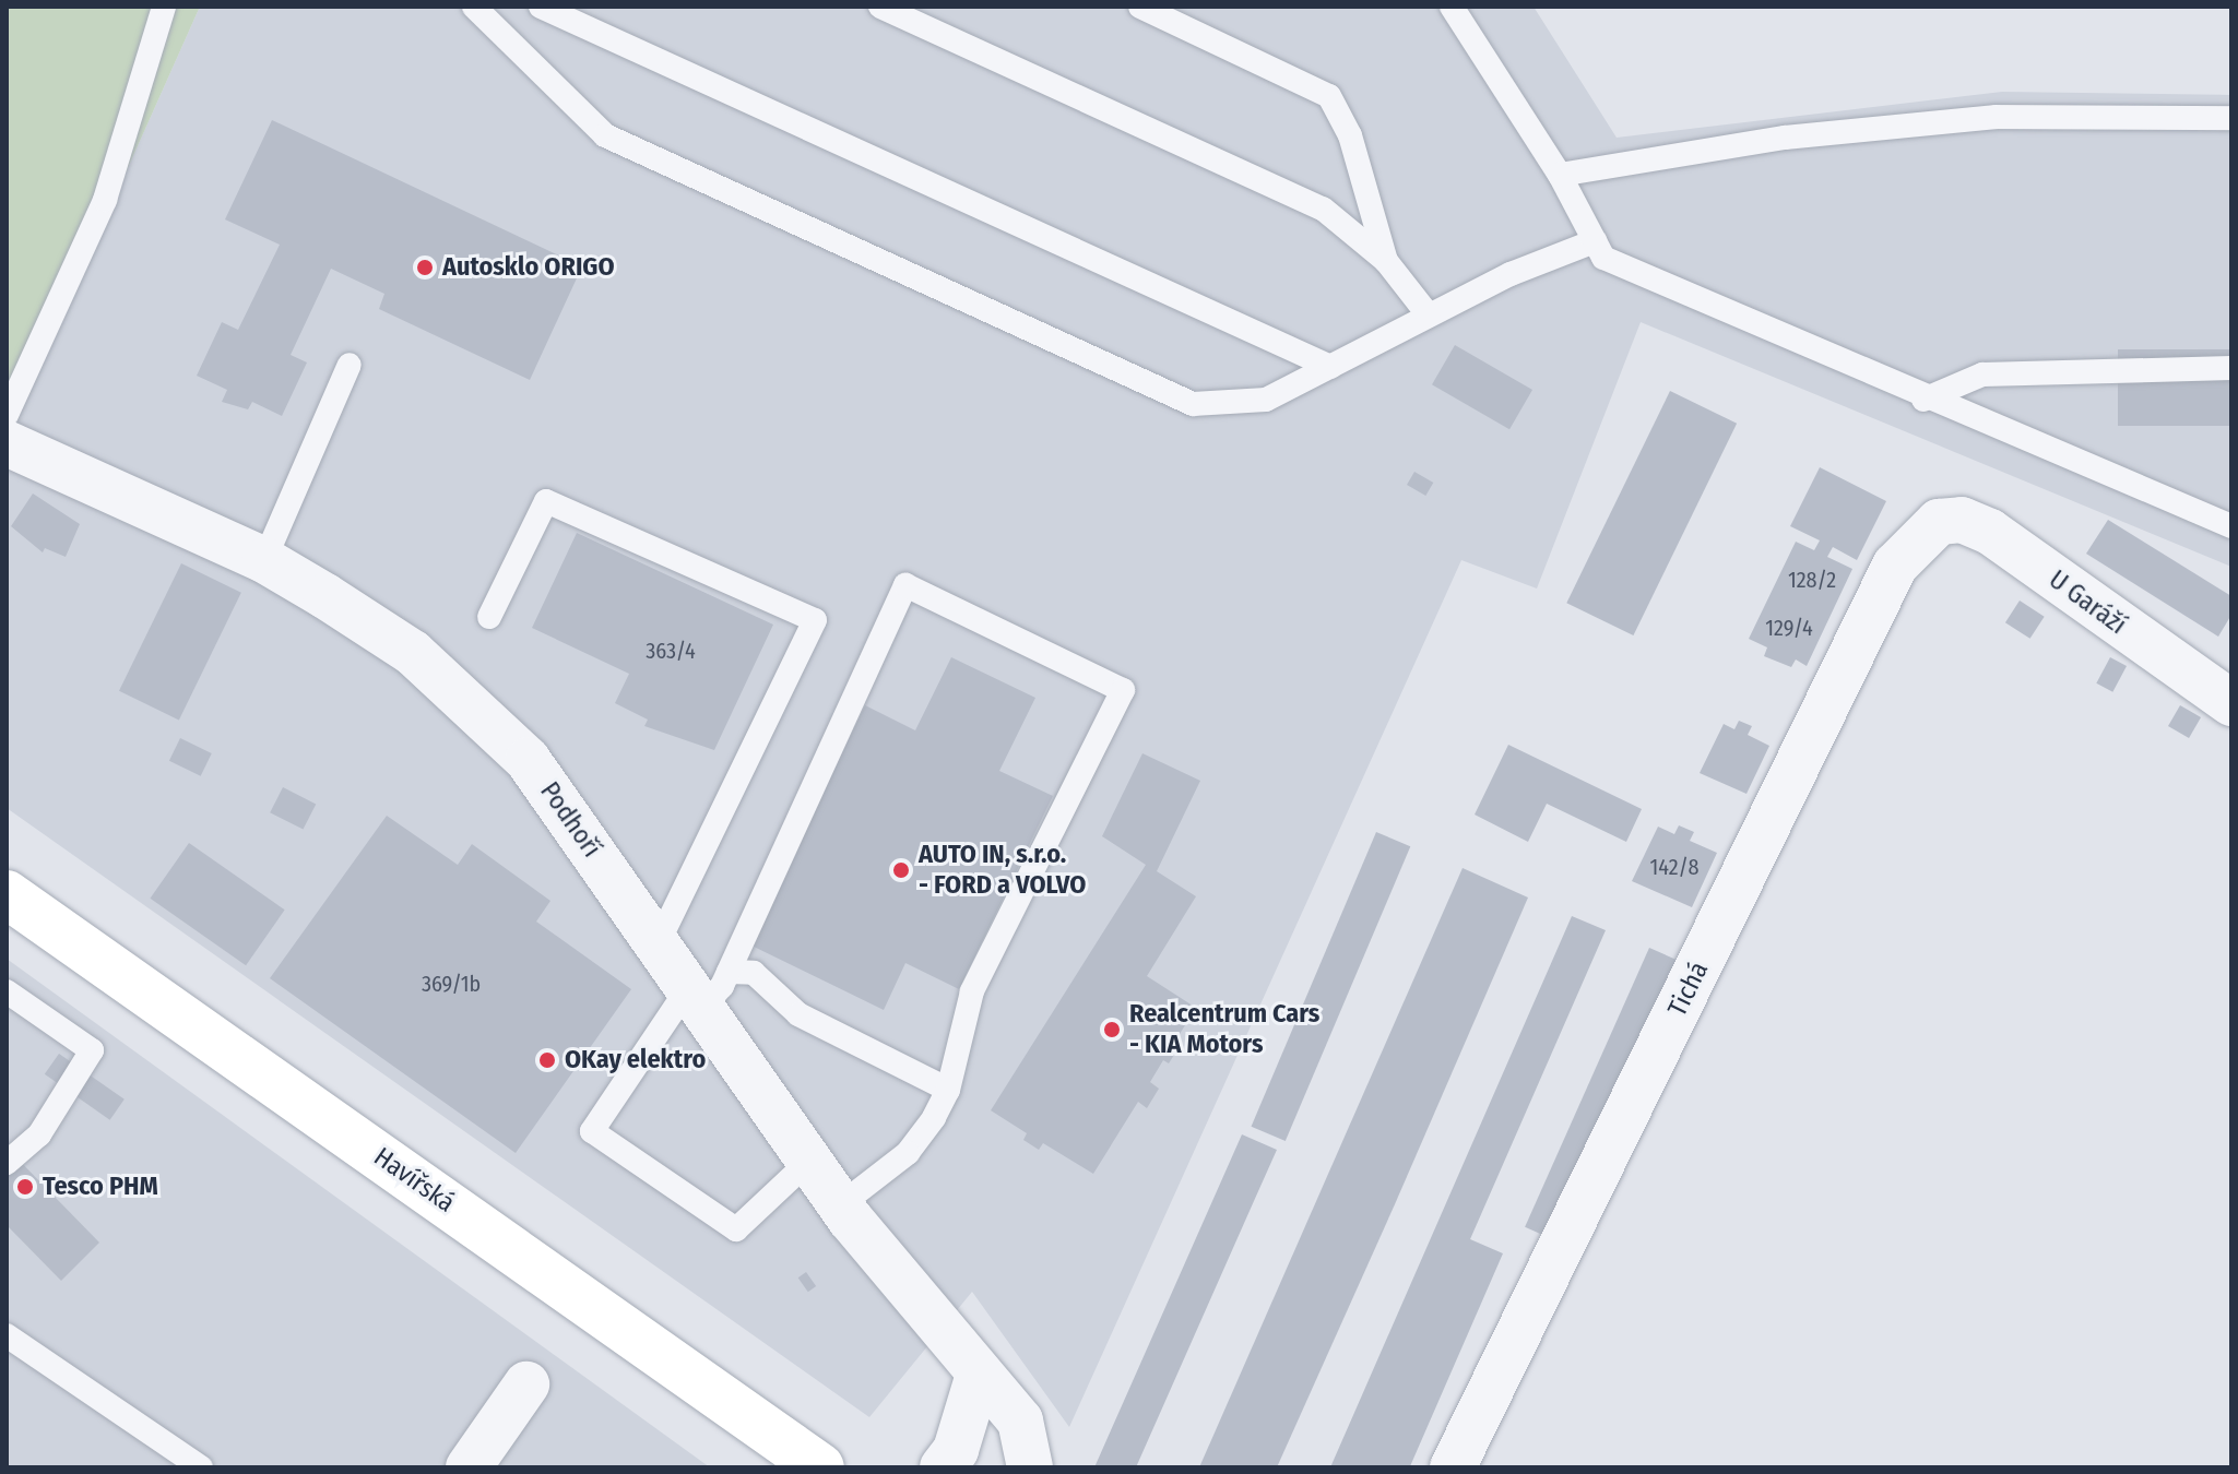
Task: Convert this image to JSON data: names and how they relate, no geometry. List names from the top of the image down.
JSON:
{
  "streets": {
    "main road": ["Havířská"],
    "street": ["U Garáží", "Podhoří", "Tichá"]
  },
  "crossings": [
    ["U Garáží", "Tichá"]
  ],
  "places": [
    "Autosklo ORIGO",
    "AUTO IN, s.r.o. - FORD a VOLVO",
    "Realcentrum Cars - KIA Motors",
    "OKay elektro",
    "Tesco PHM"
  ],
  "house_numbers": [
    "128/2",
    "129/4",
    "363/4",
    "142/8",
    "369/1b"
  ]
}
